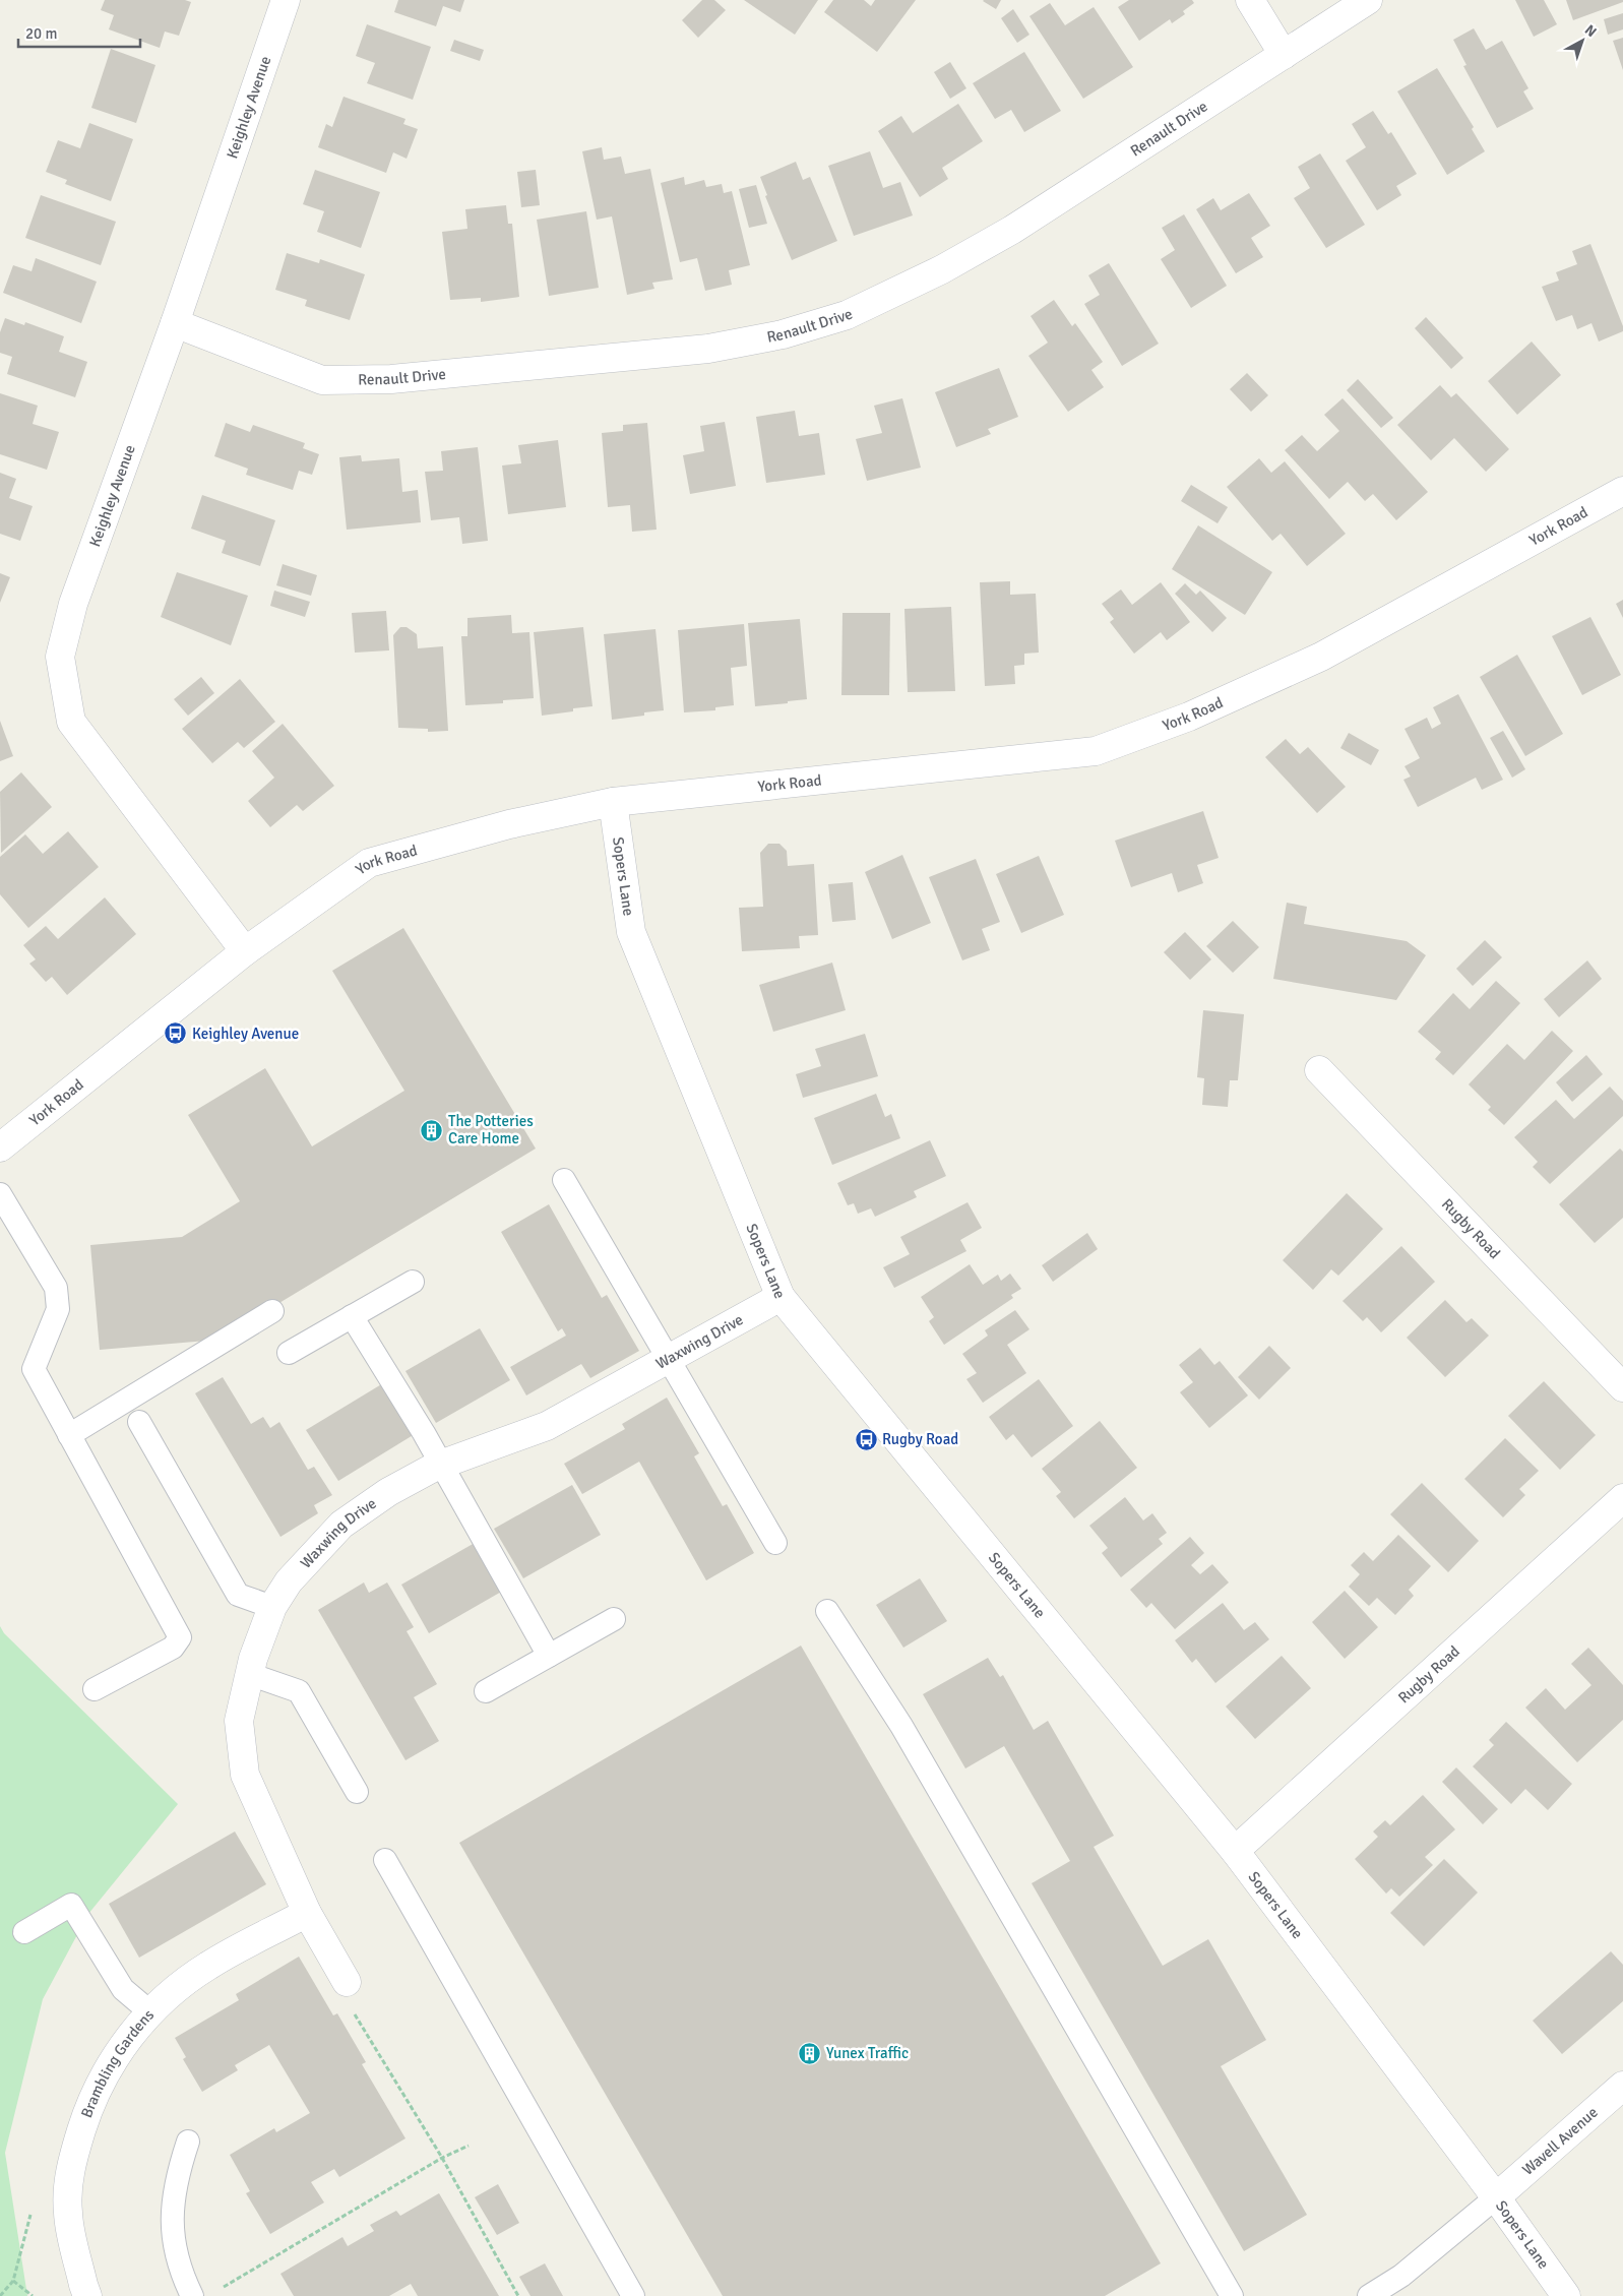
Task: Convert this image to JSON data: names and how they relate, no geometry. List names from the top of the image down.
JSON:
{
  "streets": {
    "street": [
      "Keighley Avenue",
      "Renault Drive",
      "York Road",
      "Sopers Lane",
      "Rugby Road",
      "Waxwing Drive",
      "Brambling Gardens",
      "Wavell Avenue"
    ]
  },
  "crossings": [
    ["Keighley Avenue", "Renault Drive"],
    ["Keighley Avenue", "York Road"],
    ["York Road", "Sopers Lane"],
    ["Sopers Lane", "Rugby Road"],
    ["Sopers Lane", "Waxwing Drive"],
    ["Sopers Lane", "Wavell Avenue"],
    ["Waxwing Drive", "Brambling Gardens"]
  ],
  "places": {
    "bus stop": ["Keighley Avenue", "Rugby Road"],
    "building": ["The Potteries Care Home", "Yunex Traffic"]
  },
  "scale_bar": "20 m",
  "north": "top right"
}
